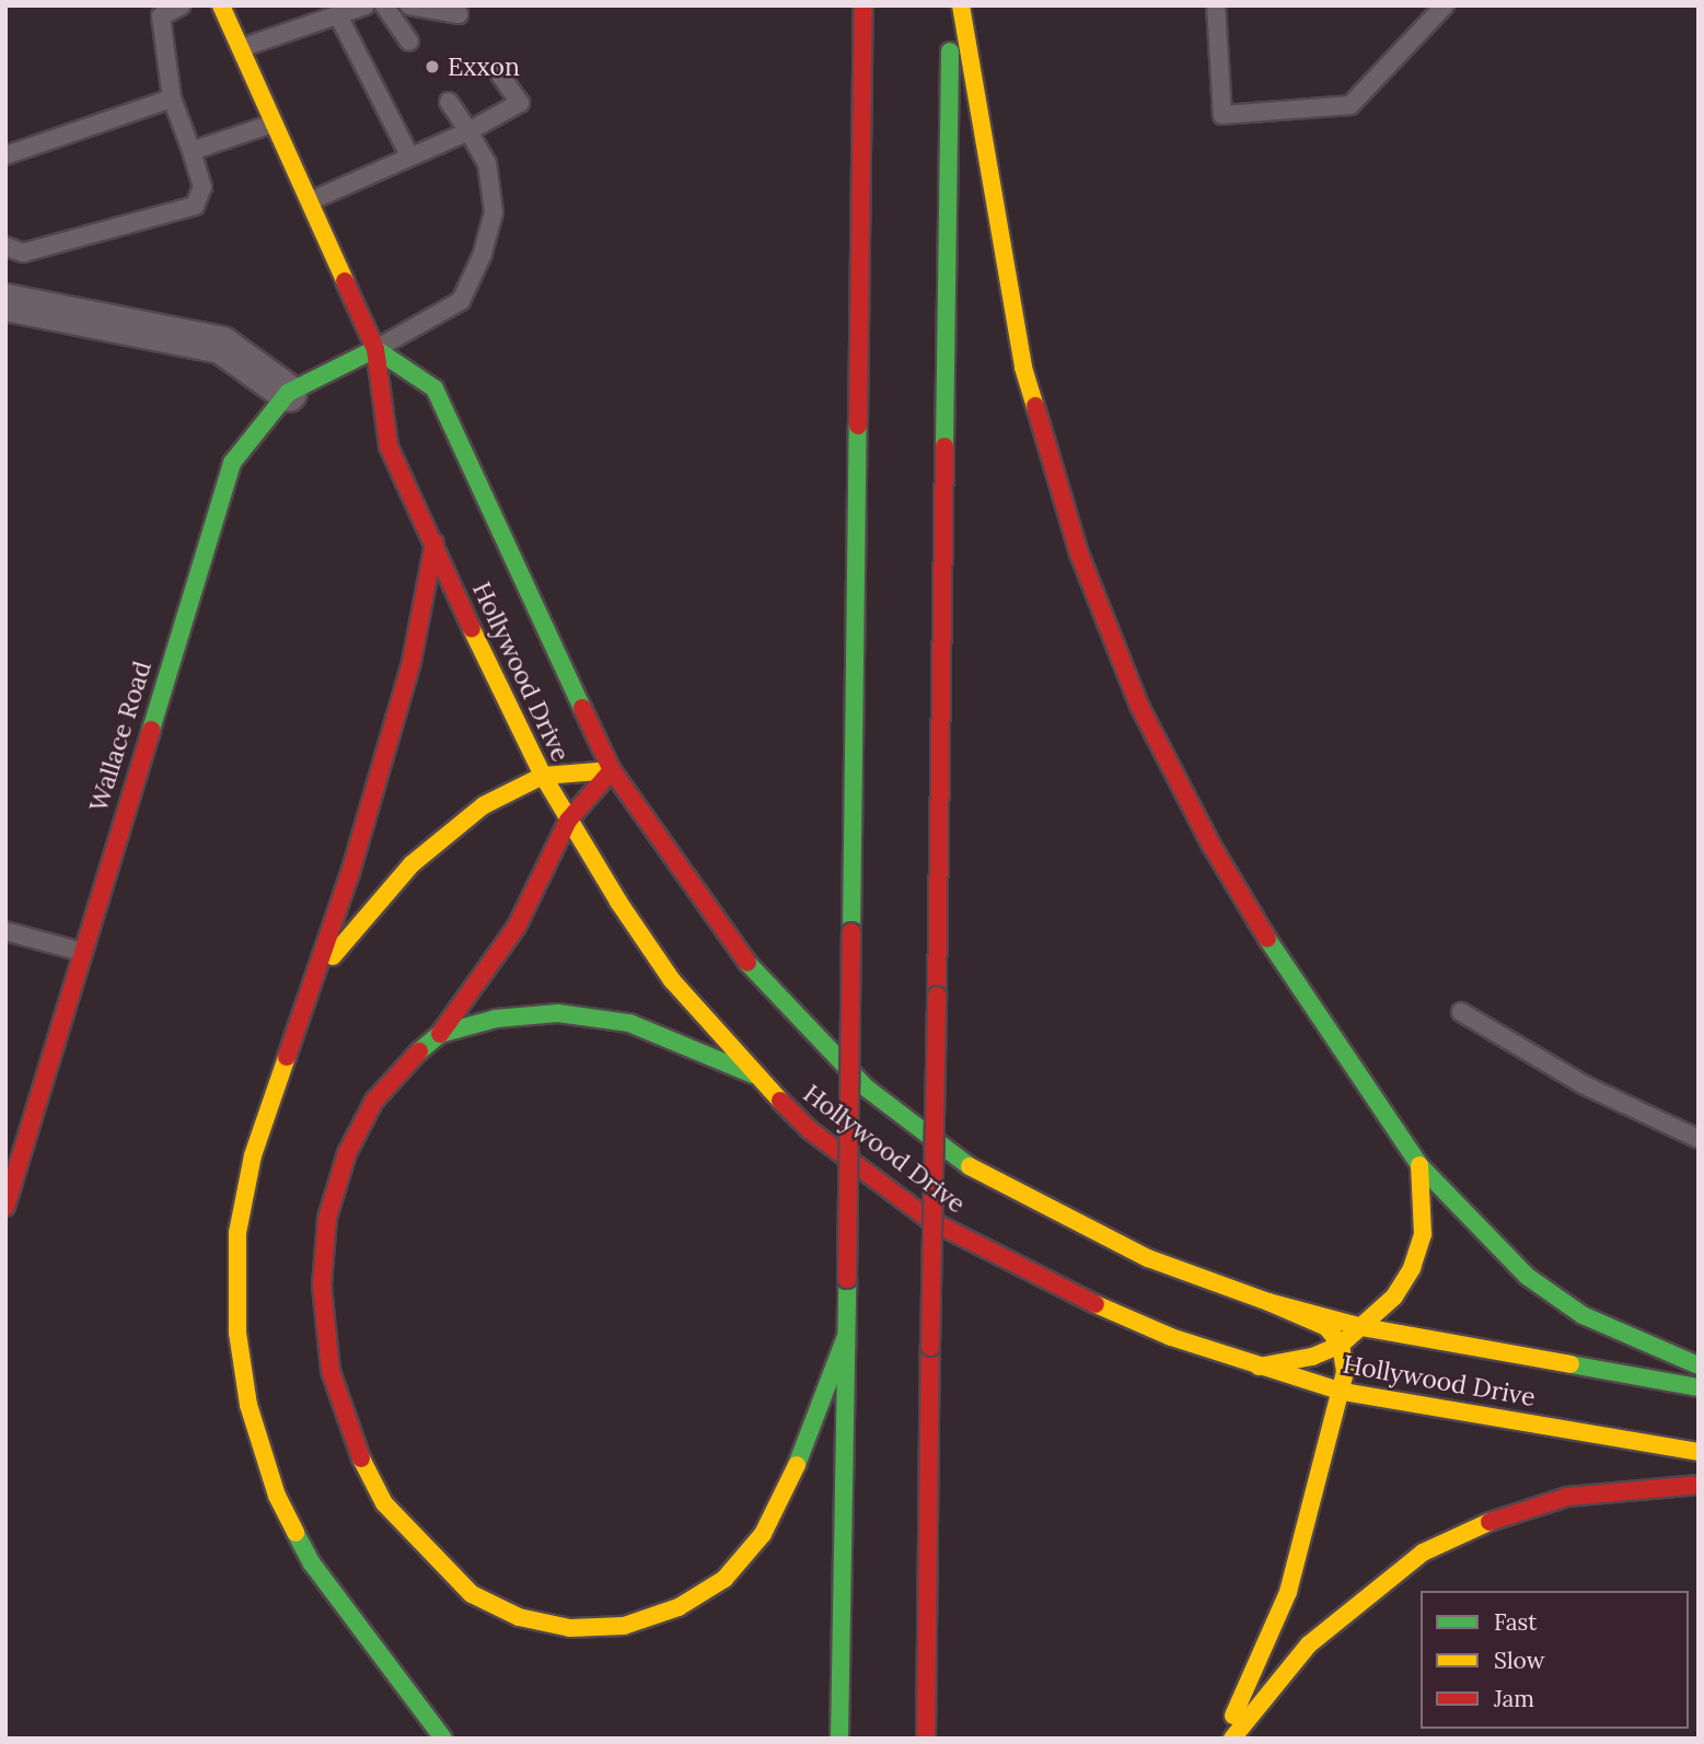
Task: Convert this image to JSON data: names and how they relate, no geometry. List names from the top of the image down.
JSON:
{
  "streets": {
    "main road": ["Hollywood Drive", "Wallace Road"]
  },
  "crossings": [
    ["Hollywood Drive", "Wallace Road"]
  ],
  "places": ["Exxon"],
  "legend": ["Fast", "Slow", "Jam"]
}
